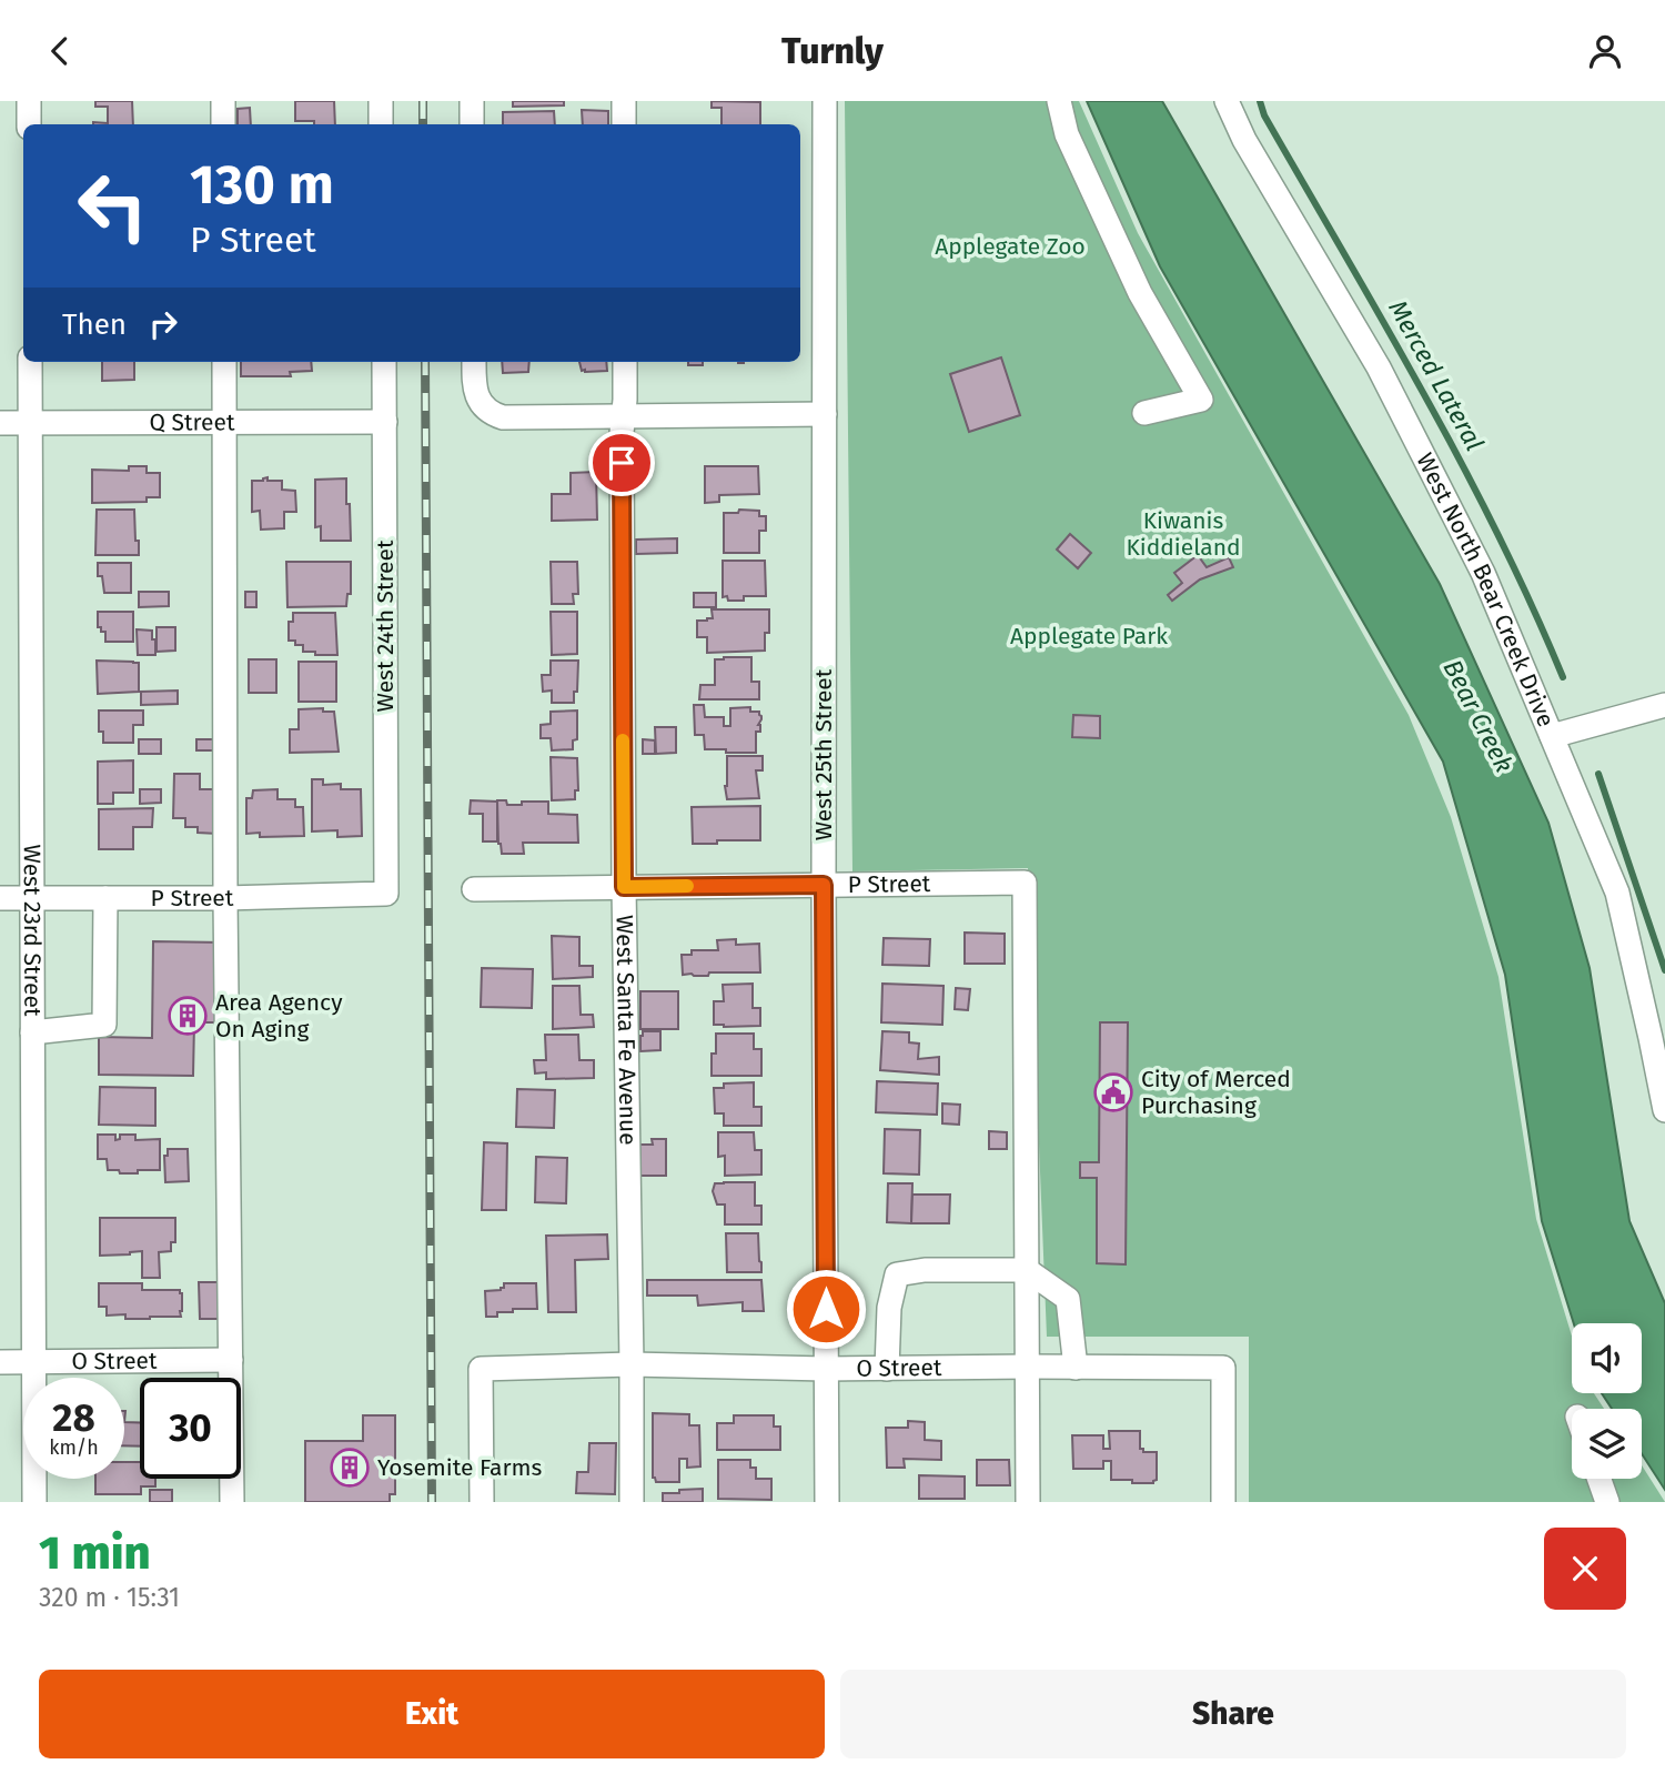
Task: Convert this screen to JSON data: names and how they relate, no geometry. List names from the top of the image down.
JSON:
{
  "streets": {
    "street": [
      "Q Street",
      "West North Bear Creek Drive",
      "West 24th Street",
      "West 25th Street",
      "P Street",
      "West 23rd Street",
      "West Santa Fe Avenue",
      "O Street"
    ]
  },
  "crossings": [
    ["Q Street", "West 24th Street"],
    ["Q Street", "West 23rd Street"],
    ["West 24th Street", "P Street"],
    ["West 25th Street", "P Street"],
    ["West 25th Street", "O Street"],
    ["P Street", "West 23rd Street"],
    ["P Street", "West Santa Fe Avenue"],
    ["West 23rd Street", "O Street"],
    ["West Santa Fe Avenue", "O Street"]
  ],
  "water": ["Merced Lateral", "Bear Creek"],
  "parks": ["Applegate Zoo", "Kiwanis Kiddieland", "Applegate Park"],
  "places": {
    "building": ["Area Agency On Aging", "Yosemite Farms"],
    "public building": ["City of Merced Purchasing"]
  },
  "page": {
    "header": "Turnly",
    "turn": ["130 m", "P Street"],
    "then": "Then",
    "speed": "28 km/h",
    "limit": "30",
    "heading": ["1 min", "320 m · 15:31"],
    "buttons": ["Exit", "Share"]
  }
}
